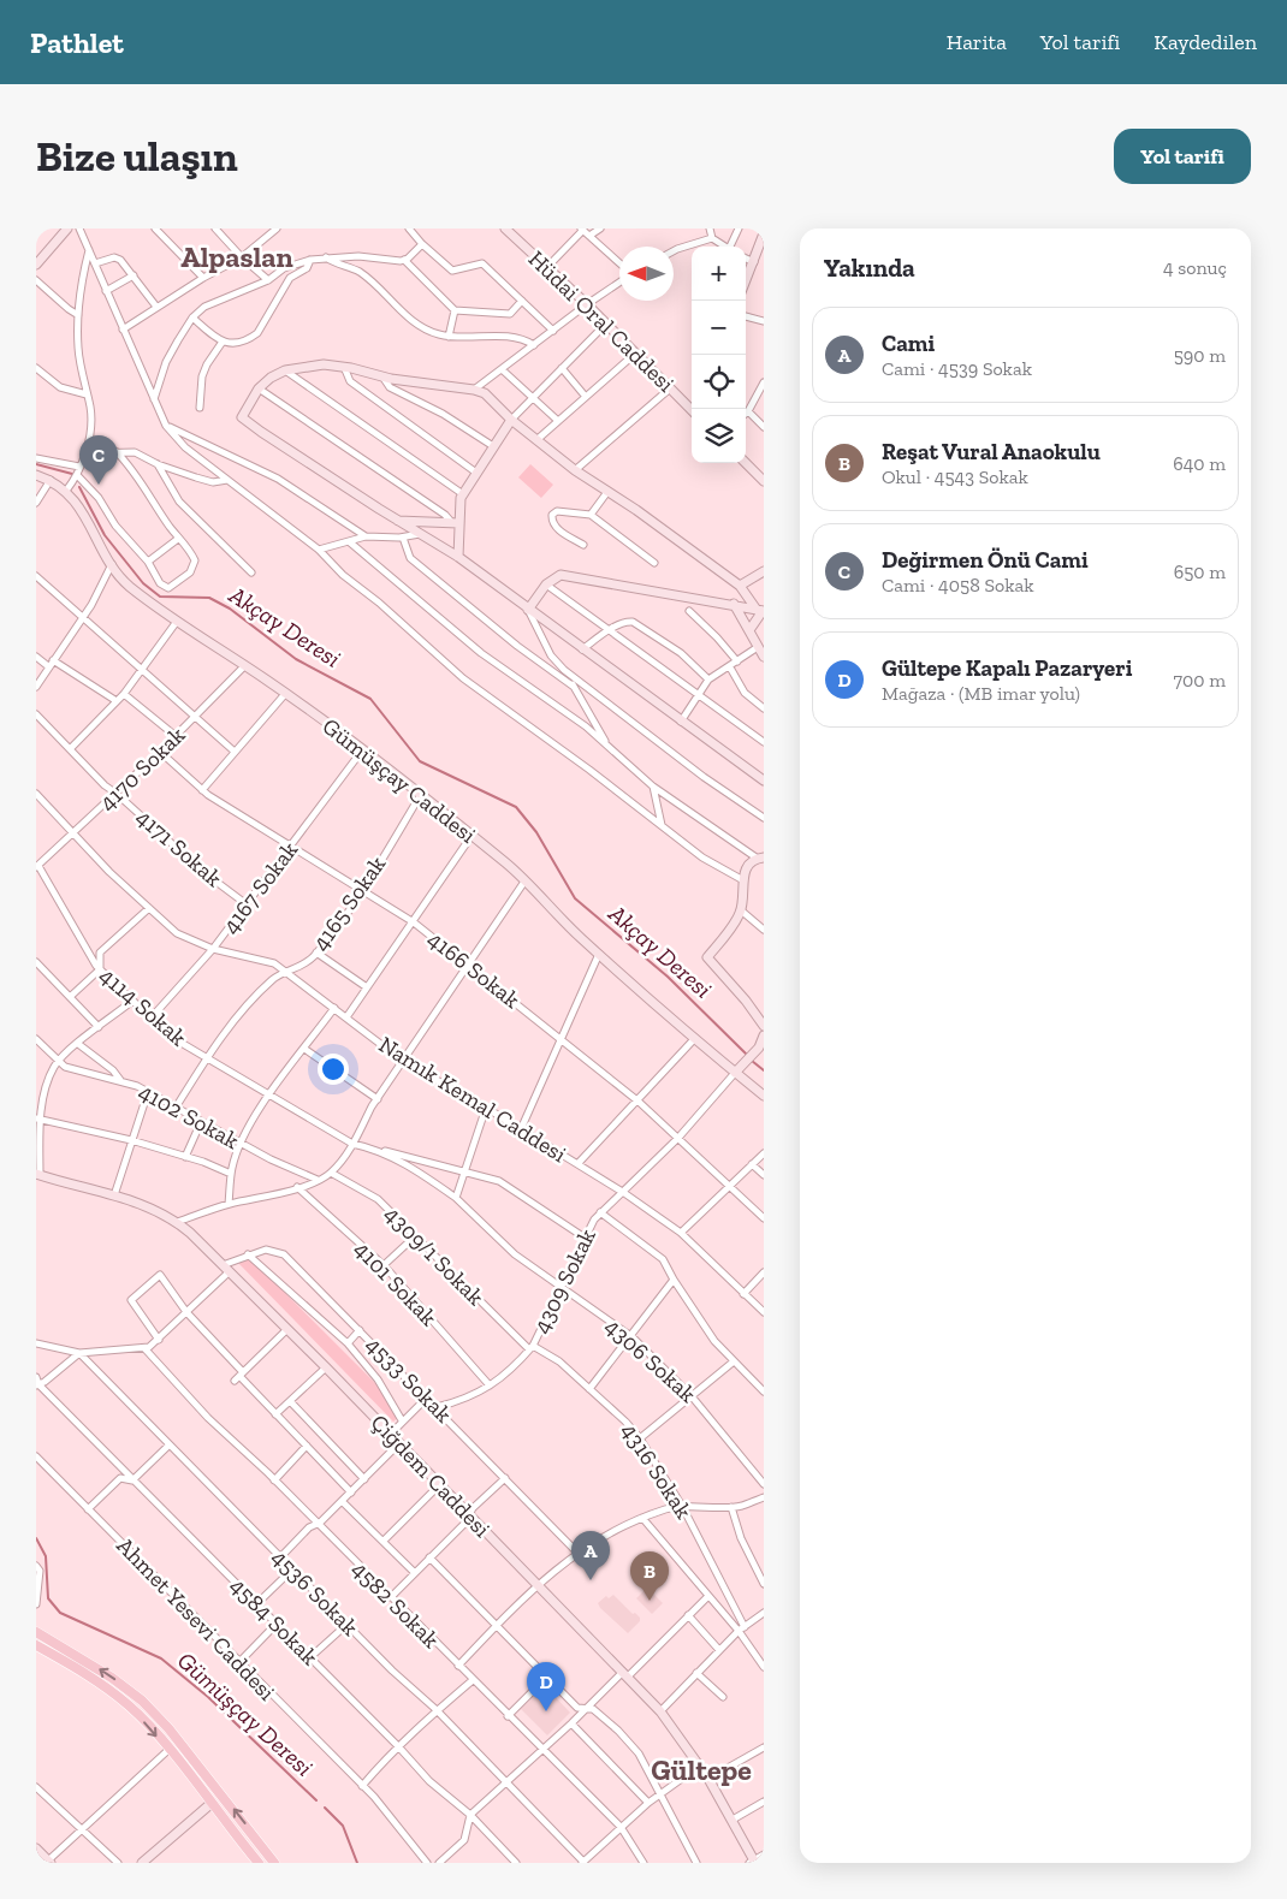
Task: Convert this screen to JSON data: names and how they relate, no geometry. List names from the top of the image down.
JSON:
{
  "streets": {
    "street": [
      "Hüdai Oral Caddesi",
      "4170 Sokak",
      "Gümüşçay Caddesi",
      "4171 Sokak",
      "4167 Sokak",
      "4165 Sokak",
      "4166 Sokak",
      "4114 Sokak",
      "Namık Kemal Caddesi",
      "4102 Sokak",
      "4309/1 Sokak",
      "4309 Sokak",
      "4101 Sokak",
      "4306 Sokak",
      "4533 Sokak",
      "4316 Sokak",
      "Çiğdem Caddesi",
      "4536 Sokak",
      "4582 Sokak",
      "Ahmet Yesevi Caddesi",
      "4584 Sokak"
    ]
  },
  "crossings": [
    ["4170 Sokak", "Gümüşçay Caddesi"],
    ["4170 Sokak", "4171 Sokak"],
    ["4170 Sokak", "4166 Sokak"],
    ["4170 Sokak", "4114 Sokak"],
    ["4170 Sokak", "Namık Kemal Caddesi"],
    ["Gümüşçay Caddesi", "4167 Sokak"],
    ["Gümüşçay Caddesi", "4165 Sokak"],
    ["Gümüşçay Caddesi", "4309 Sokak"],
    ["4171 Sokak", "4167 Sokak"],
    ["4167 Sokak", "4166 Sokak"],
    ["4167 Sokak", "4114 Sokak"],
    ["4167 Sokak", "Namık Kemal Caddesi"],
    ["4165 Sokak", "4166 Sokak"],
    ["4165 Sokak", "4114 Sokak"],
    ["4165 Sokak", "Namık Kemal Caddesi"],
    ["4165 Sokak", "4102 Sokak"],
    ["4166 Sokak", "4309 Sokak"],
    ["4114 Sokak", "4306 Sokak"],
    ["Namık Kemal Caddesi", "4309 Sokak"],
    ["4309/1 Sokak", "4309 Sokak"],
    ["4309/1 Sokak", "4316 Sokak"],
    ["4309 Sokak", "4101 Sokak"],
    ["4309 Sokak", "4306 Sokak"],
    ["4309 Sokak", "4533 Sokak"],
    ["4309 Sokak", "4316 Sokak"],
    ["4533 Sokak", "Çiğdem Caddesi"],
    ["4533 Sokak", "4582 Sokak"]
  ],
  "districts": ["Alpaslan", "Gültepe"],
  "water": ["Akçay Deresi", "Gümüşçay Deresi"],
  "north": "left",
  "page": {
    "header": "Pathlet",
    "nav": ["Harita", "Yol tarifi", "Kaydedilen"],
    "buttons": "Yol tarifi",
    "title": "Bize ulaşın",
    "heading": ["Yakında", "4 sonuç"],
    "map_buttons": ["+", "−"],
    "list": [
      {
        "mark": "A",
        "name": "Cami",
        "note": "Cami · 4539 Sokak",
        "value": "590 m"
      },
      {
        "mark": "B",
        "name": "Reşat Vural Anaokulu",
        "note": "Okul · 4543 Sokak",
        "value": "640 m"
      },
      {
        "mark": "C",
        "name": "Değirmen Önü Cami",
        "note": "Cami · 4058 Sokak",
        "value": "650 m"
      },
      {
        "mark": "D",
        "name": "Gültepe Kapalı Pazaryeri",
        "note": "Mağaza · (MB imar yolu)",
        "value": "700 m"
      }
    ],
    "pins": [
      "C",
      "A",
      "B",
      "D"
    ]
  }
}
